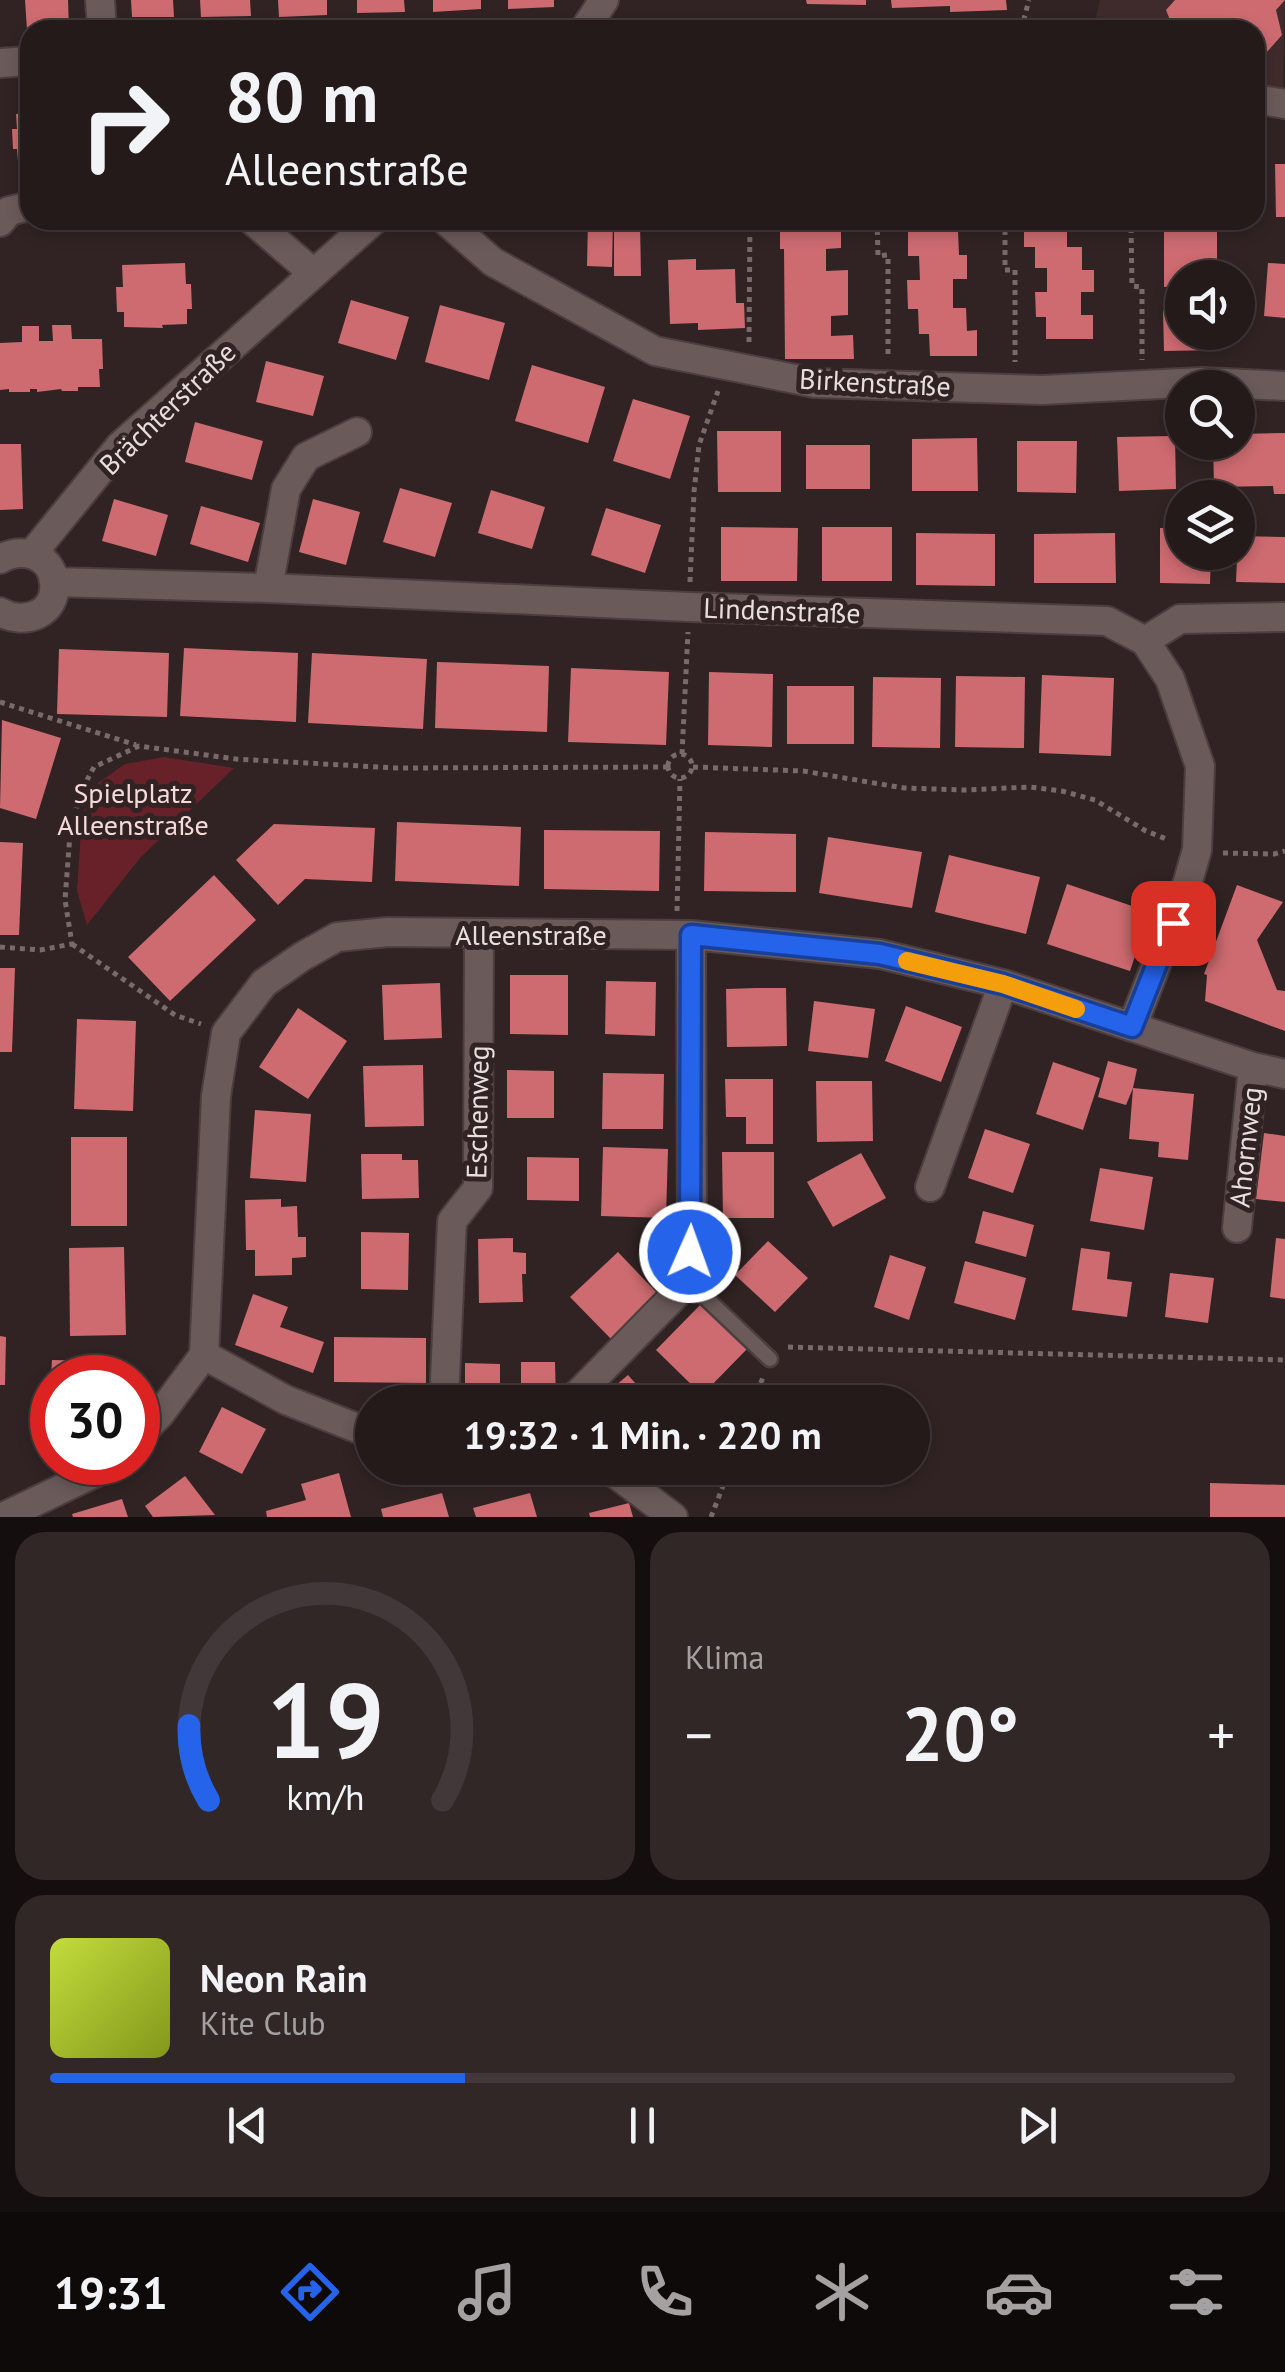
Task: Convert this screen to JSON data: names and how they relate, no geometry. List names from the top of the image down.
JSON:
{
  "streets": {
    "street": [
      "Birkenstraße",
      "Brächterstraße",
      "Lindenstraße",
      "Alleenstraße",
      "Eschenweg",
      "Ahornweg"
    ]
  },
  "crossings": [
    ["Alleenstraße", "Eschenweg"],
    ["Alleenstraße", "Ahornweg"]
  ],
  "parks": ["Spielplatz Alleenstraße"],
  "page": {
    "turn": ["80 m", "Alleenstraße"],
    "limit": "30",
    "trip": "19:32 · 1 Min. · 220 m",
    "tile": "Klima",
    "heat": ["−", "20°", "+"],
    "song": ["Neon Rain", "Kite Club"],
    "tabs": "19:31",
    "gauge": ["19", "km/h"]
  }
}
